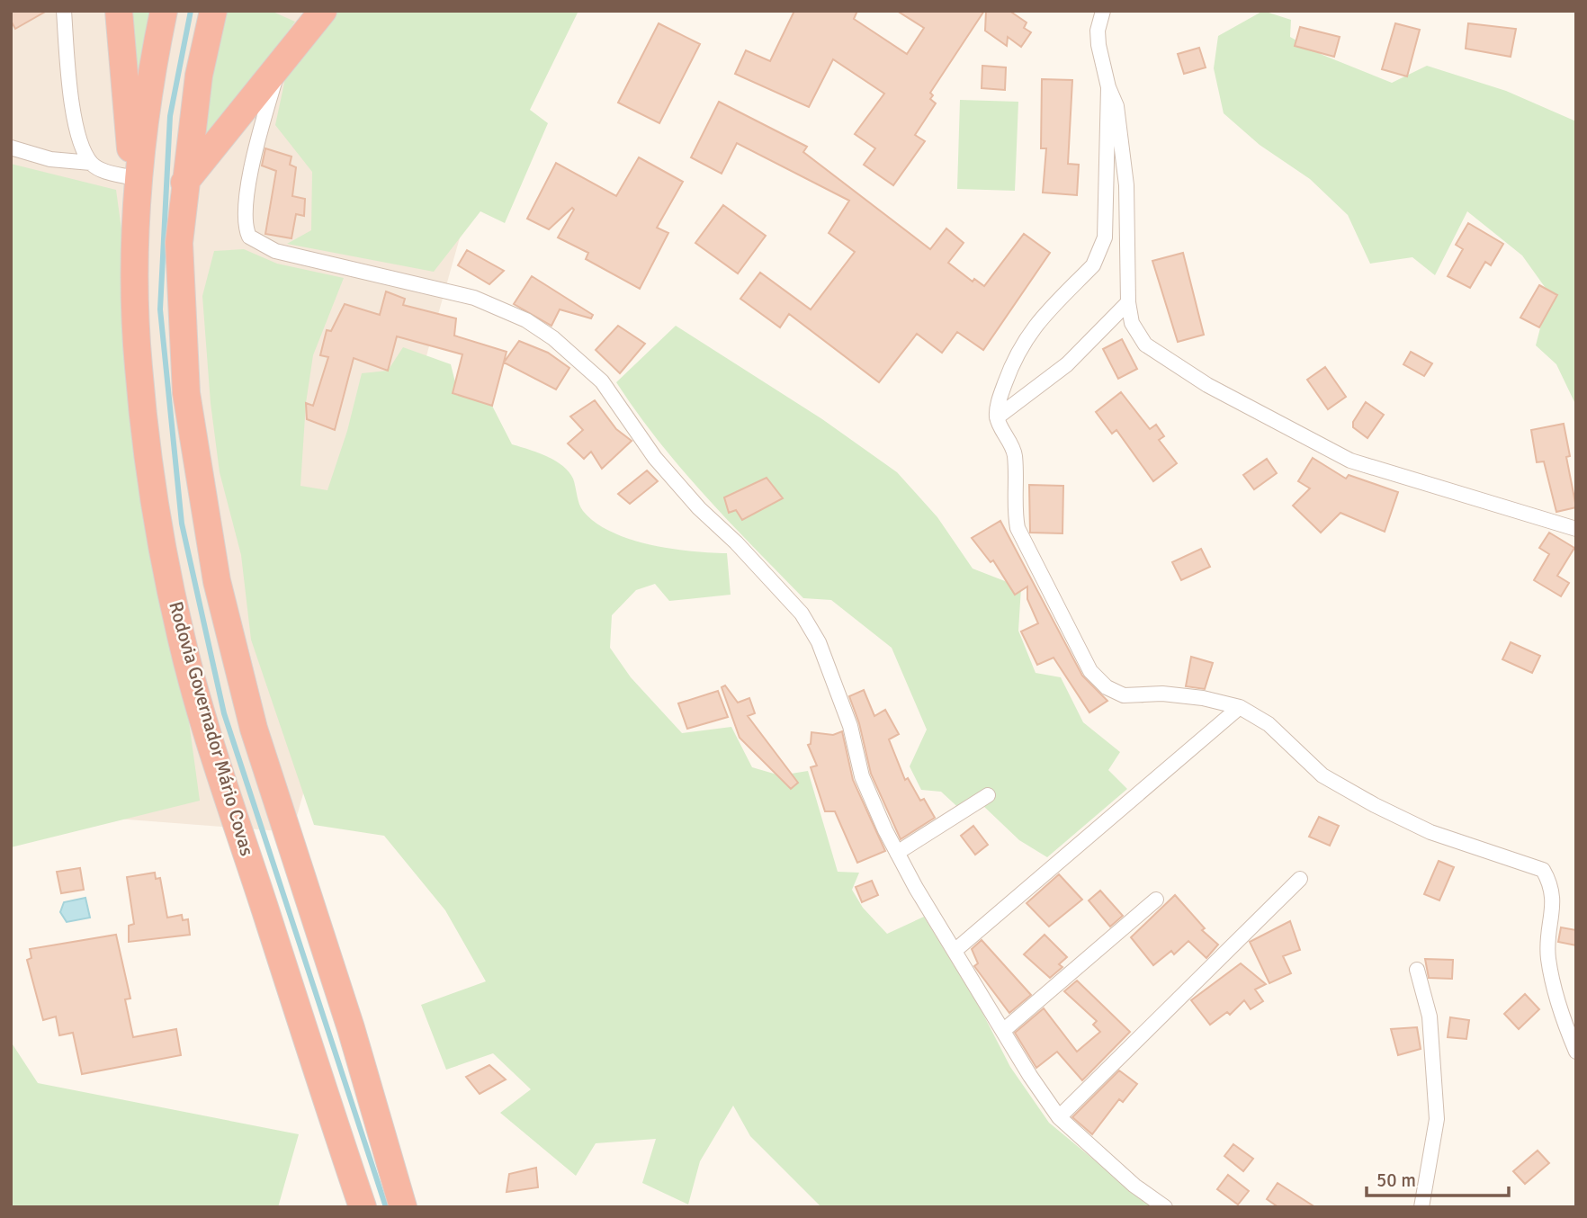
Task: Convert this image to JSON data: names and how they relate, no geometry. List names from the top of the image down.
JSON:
{
  "streets": {
    "highway": ["Rodovia Governador Mário Covas"]
  },
  "scale_bar": "50 m"
}
